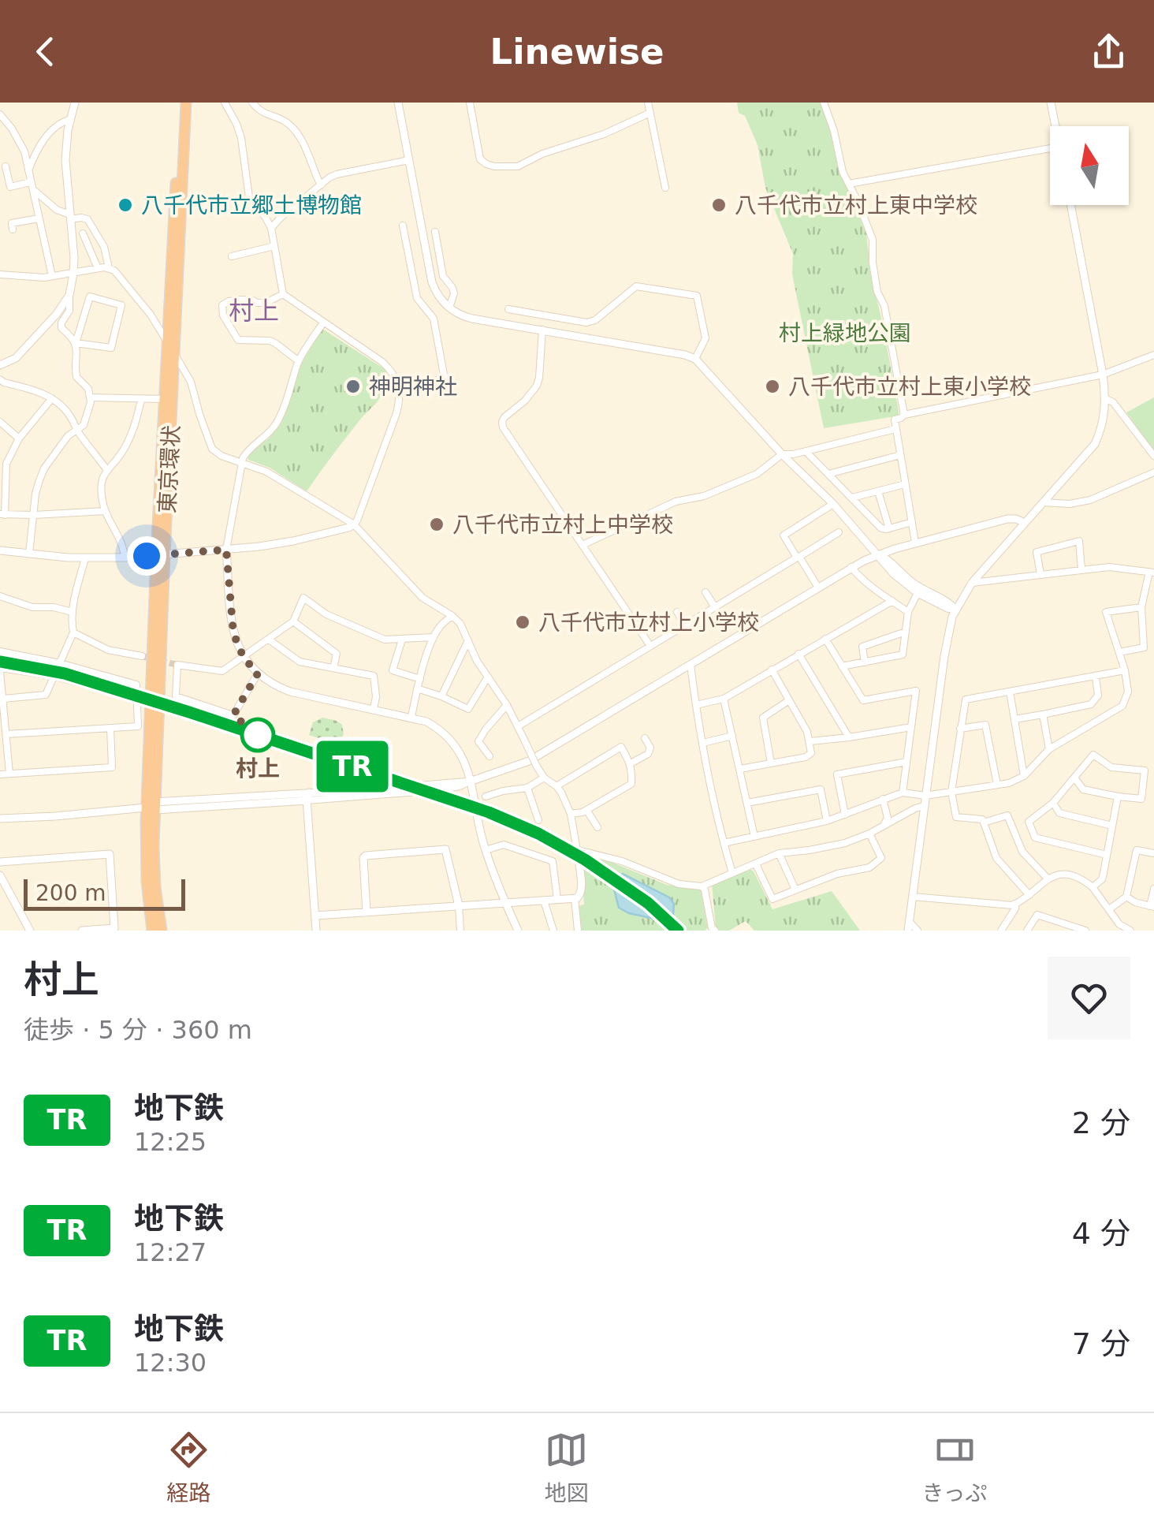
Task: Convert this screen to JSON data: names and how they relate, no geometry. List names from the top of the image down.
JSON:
{
  "streets": {
    "highway": ["東京環状"]
  },
  "districts": ["村上"],
  "parks": ["村上緑地公園"],
  "places": [
    "八千代市立郷土博物館",
    "八千代市立村上東中学校",
    "神明神社",
    "八千代市立村上東小学校",
    "八千代市立村上中学校",
    "八千代市立村上小学校",
    "村上"
  ],
  "lines": ["metro line TR"],
  "scale_bar": "200 m",
  "north": "top",
  "page": {
    "header": "Linewise",
    "on_map": "TR",
    "scale": "200 m",
    "heading": ["村上", "徒歩 · 5 分 · 360 m"],
    "list": [
      {
        "mark": "TR",
        "name": "地下鉄",
        "note": "12:25",
        "value": "2 分"
      },
      {
        "mark": "TR",
        "name": "地下鉄",
        "note": "12:27",
        "value": "4 分"
      },
      {
        "mark": "TR",
        "name": "地下鉄",
        "note": "12:30",
        "value": "7 分"
      }
    ],
    "tabs": ["経路", "地図", "きっぷ"]
  }
}
